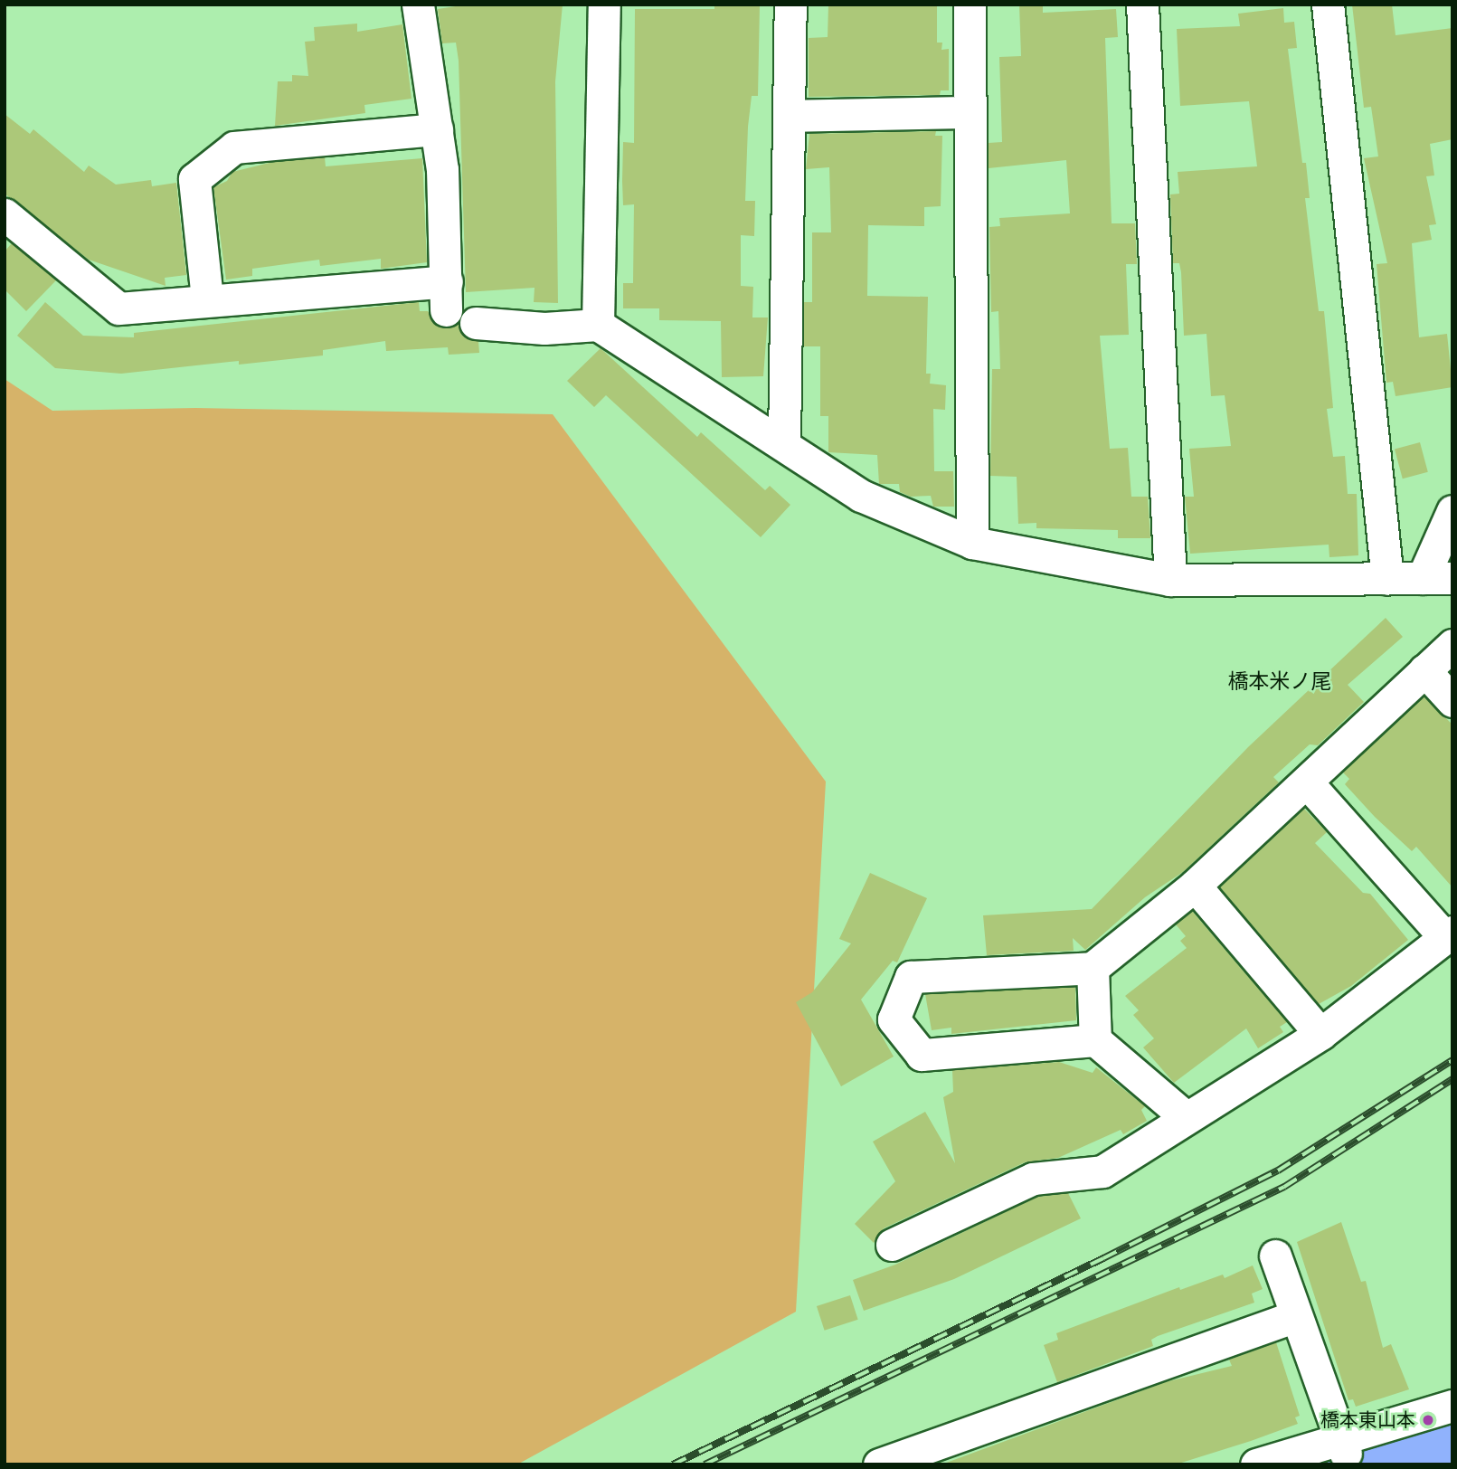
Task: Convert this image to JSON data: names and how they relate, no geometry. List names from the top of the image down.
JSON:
{
  "districts": ["橋本米ノ尾"],
  "places": ["橋本東山本"]
}
